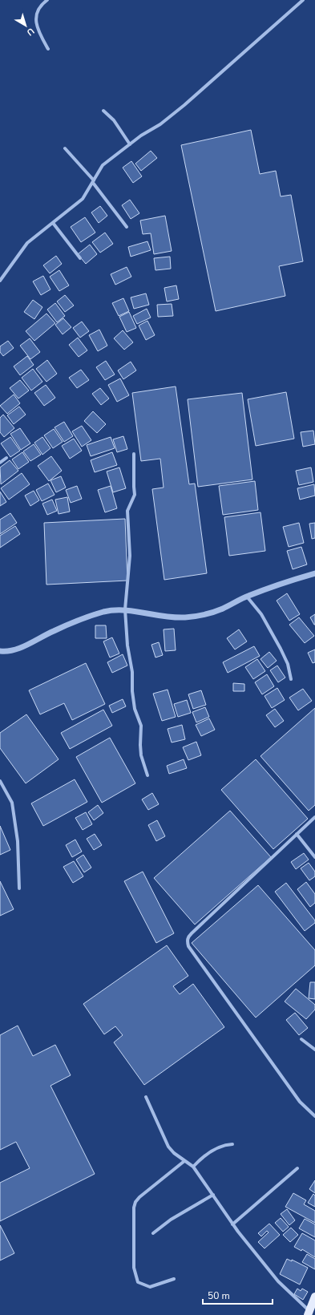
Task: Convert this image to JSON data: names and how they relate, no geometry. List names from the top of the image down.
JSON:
{
  "scale_bar": "50 m",
  "north": "bottom right"
}
